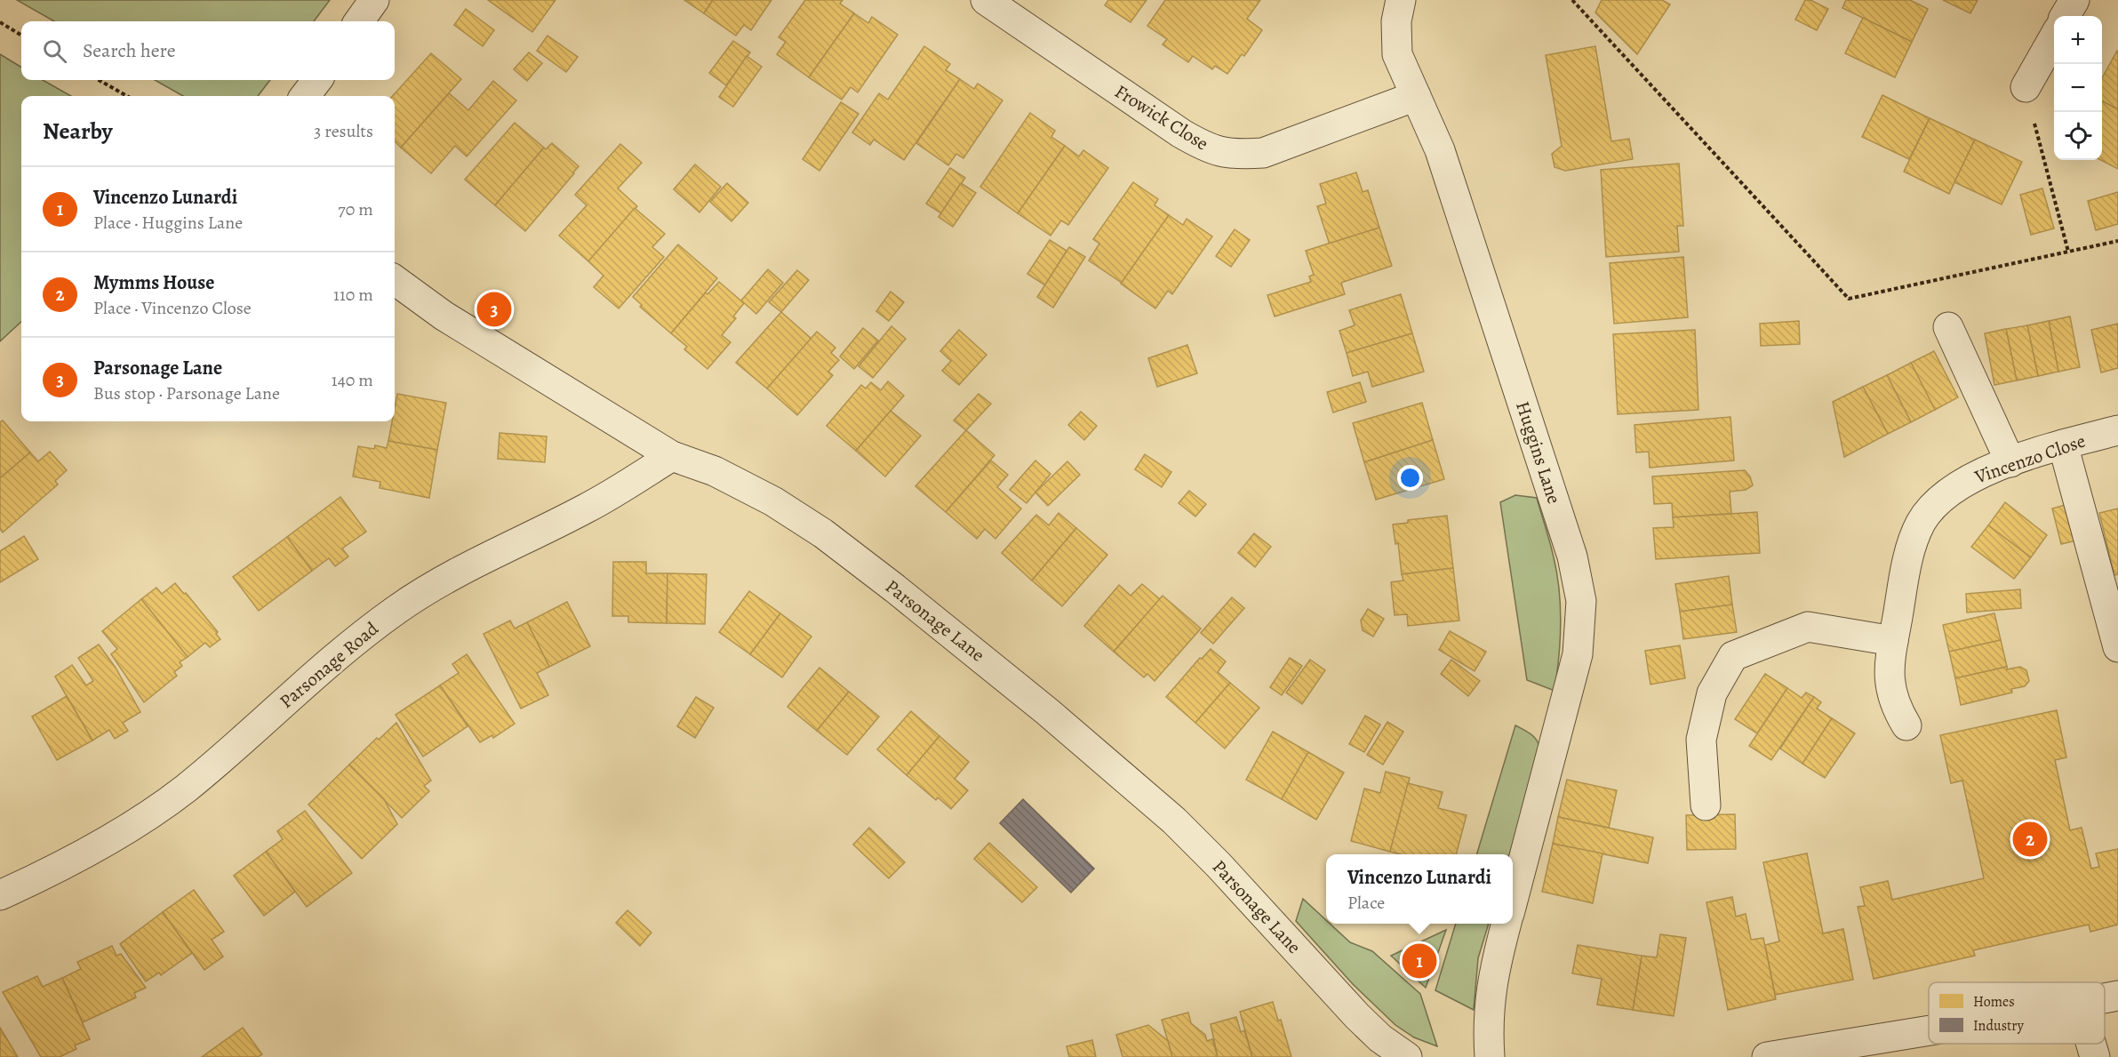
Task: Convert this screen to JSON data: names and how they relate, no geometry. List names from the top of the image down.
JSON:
{
  "streets": {
    "street": [
      "Frowick Close",
      "Huggins Lane",
      "Vincenzo Close",
      "Parsonage Lane",
      "Parsonage Road"
    ]
  },
  "crossings": [
    ["Frowick Close", "Huggins Lane"],
    ["Parsonage Lane", "Parsonage Road"]
  ],
  "legend": ["Homes", "Industry"],
  "page": {
    "map_buttons": ["+", "−"],
    "search": "Search here",
    "heading": ["Nearby", "3 results"],
    "list": [
      {
        "mark": "1",
        "name": "Vincenzo Lunardi",
        "note": "Place · Huggins Lane",
        "value": "70 m"
      },
      {
        "mark": "2",
        "name": "Mymms House",
        "note": "Place · Vincenzo Close",
        "value": "110 m"
      },
      {
        "mark": "3",
        "name": "Parsonage Lane",
        "note": "Bus stop · Parsonage Lane",
        "value": "140 m"
      }
    ],
    "pins": ["3", "2", "1"],
    "popup": ["Vincenzo Lunardi", "Place"]
  }
}
